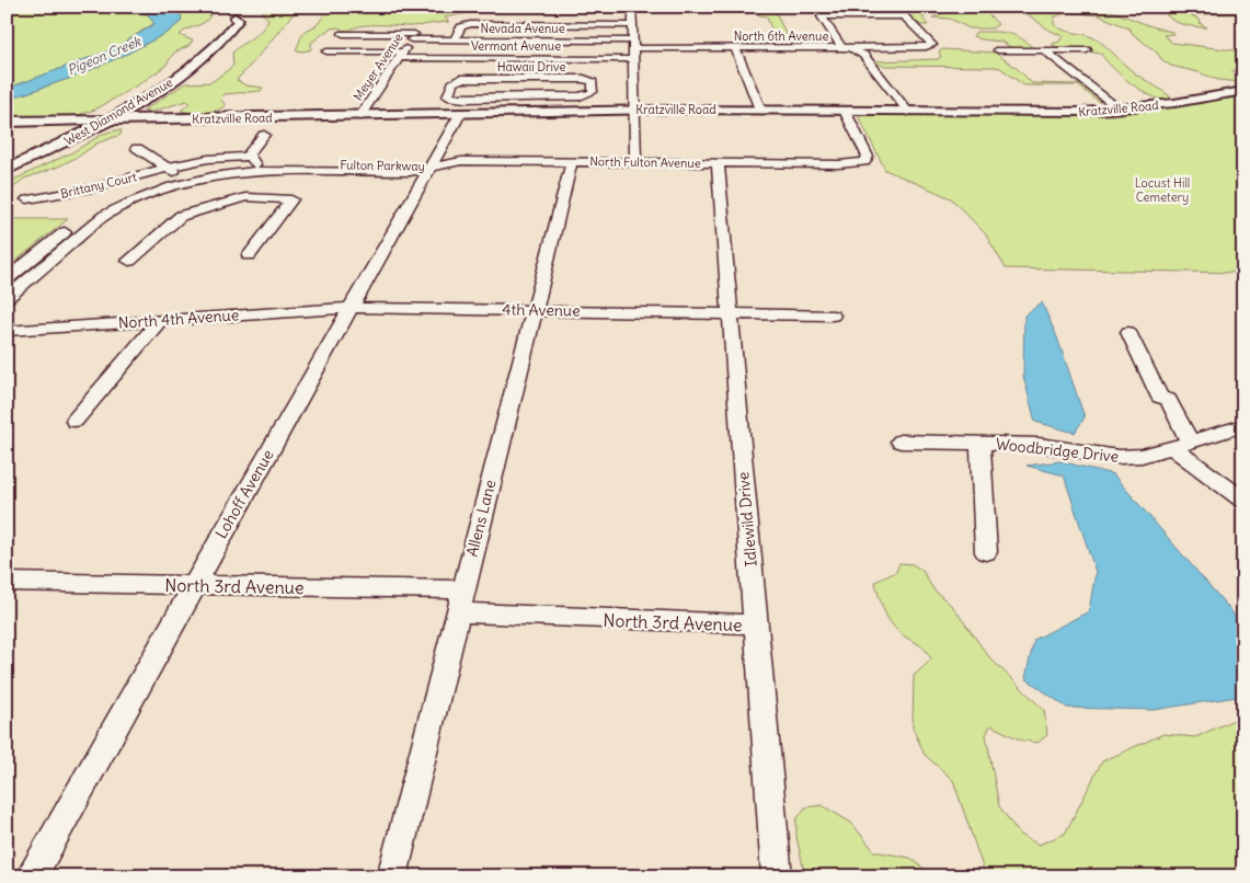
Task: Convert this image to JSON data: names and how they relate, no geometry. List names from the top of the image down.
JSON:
{
  "streets": {
    "main road": ["Kratzville Road", "West Diamond Avenue"],
    "street": [
      "Nevada Avenue",
      "North 6th Avenue",
      "Vermont Avenue",
      "Meyer Avenue",
      "Hawaii Drive",
      "North Fulton Avenue",
      "Fulton Parkway",
      "Brittany Court",
      "4th Avenue",
      "North 4th Avenue",
      "Woodbridge Drive",
      "Lohoff Avenue",
      "Allens Lane",
      "Idlewild Drive",
      "North 3rd Avenue"
    ]
  },
  "crossings": [
    ["Nevada Avenue", "North 6th Avenue"],
    ["Nevada Avenue", "Meyer Avenue"],
    ["Vermont Avenue", "Meyer Avenue"],
    ["Meyer Avenue", "Kratzville Road"],
    ["Kratzville Road", "West Diamond Avenue"],
    ["Kratzville Road", "North Fulton Avenue"],
    ["Kratzville Road", "Lohoff Avenue"],
    ["North Fulton Avenue", "Fulton Parkway"],
    ["North Fulton Avenue", "Lohoff Avenue"],
    ["North Fulton Avenue", "Allens Lane"],
    ["North Fulton Avenue", "Idlewild Drive"],
    ["Fulton Parkway", "Brittany Court"],
    ["Fulton Parkway", "Lohoff Avenue"],
    ["4th Avenue", "North 4th Avenue"],
    ["4th Avenue", "Lohoff Avenue"],
    ["4th Avenue", "Allens Lane"],
    ["4th Avenue", "Idlewild Drive"],
    ["North 4th Avenue", "Lohoff Avenue"],
    ["Lohoff Avenue", "North 3rd Avenue"],
    ["Allens Lane", "North 3rd Avenue"],
    ["Idlewild Drive", "North 3rd Avenue"]
  ],
  "water": ["Pigeon Creek"],
  "parks": ["Locust Hill Cemetery"]
}
